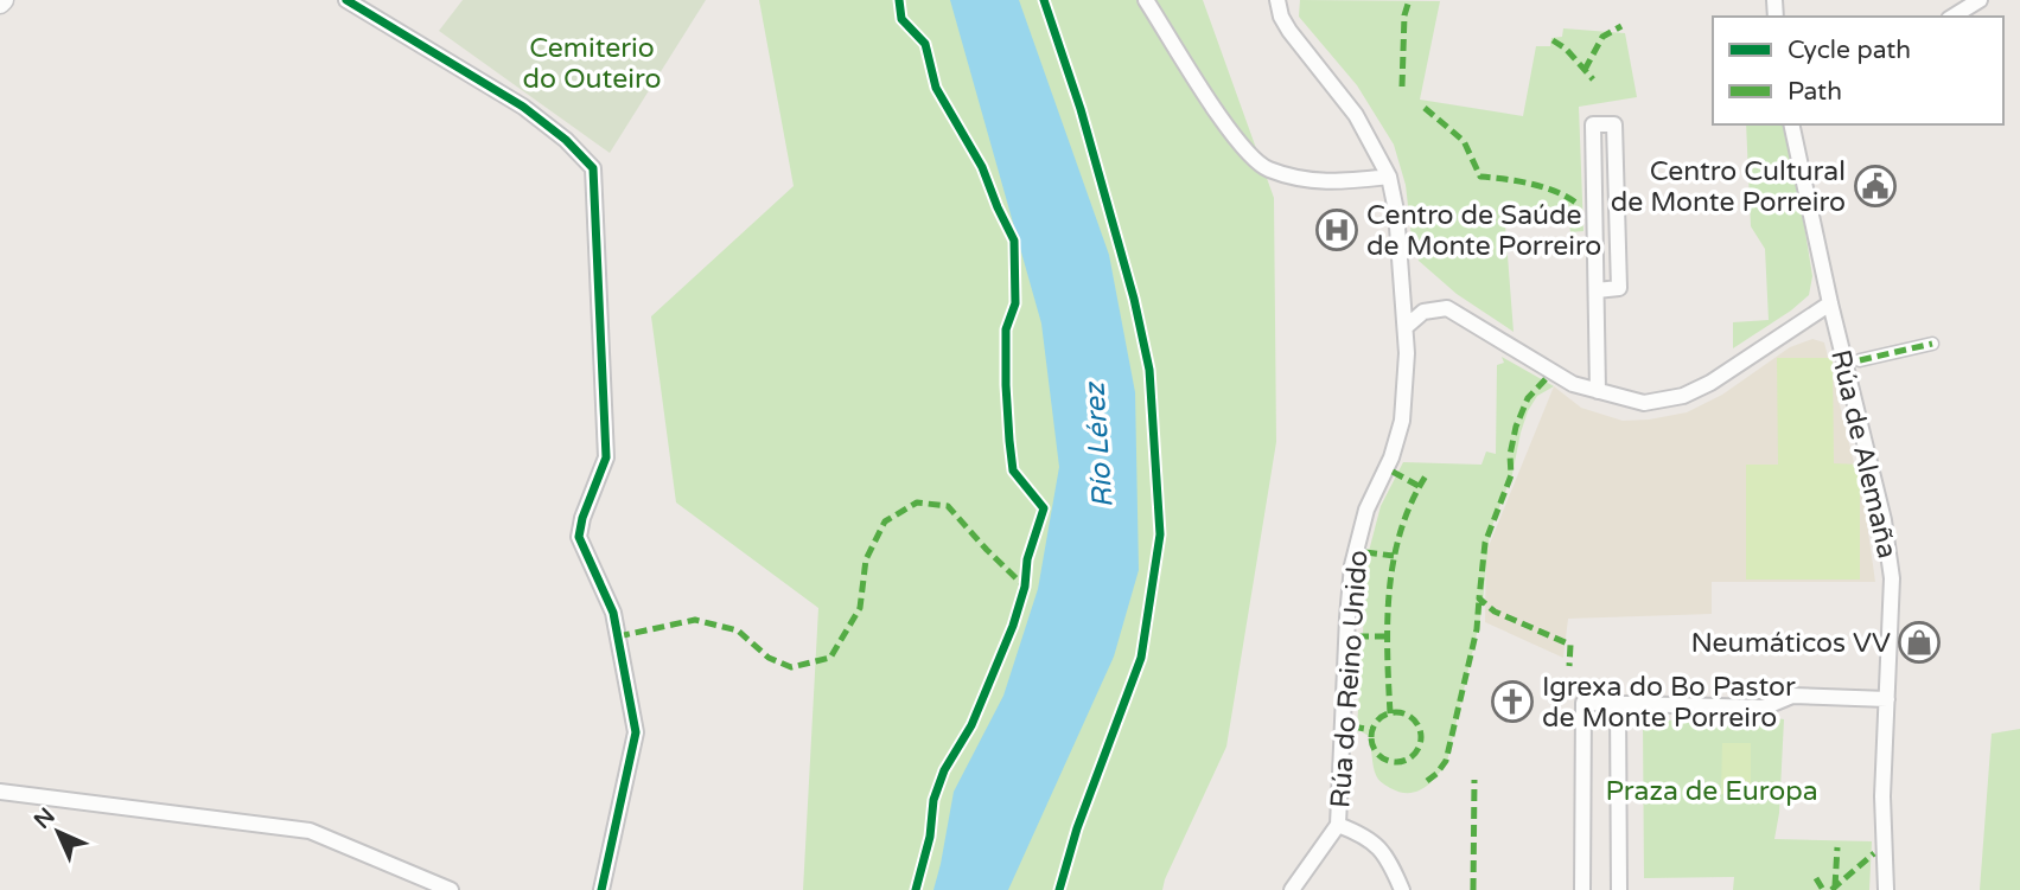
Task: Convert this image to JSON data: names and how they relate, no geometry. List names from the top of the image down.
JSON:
{
  "streets": {
    "street": ["Rúa de Alemaña", "Rúa do Reino Unido"]
  },
  "water": ["Río Lérez"],
  "parks": ["Cemiterio do Outeiro", "Praza de Europa"],
  "places": {
    "public building": ["Centro Cultural de Monte Porreiro"],
    "hospital": ["Centro de Saúde de Monte Porreiro"],
    "shop": ["Neumáticos VV"],
    "church": ["Igrexa do Bo Pastor de Monte Porreiro"]
  },
  "legend": ["Cycle path", "Path"],
  "north": "top left"
}
